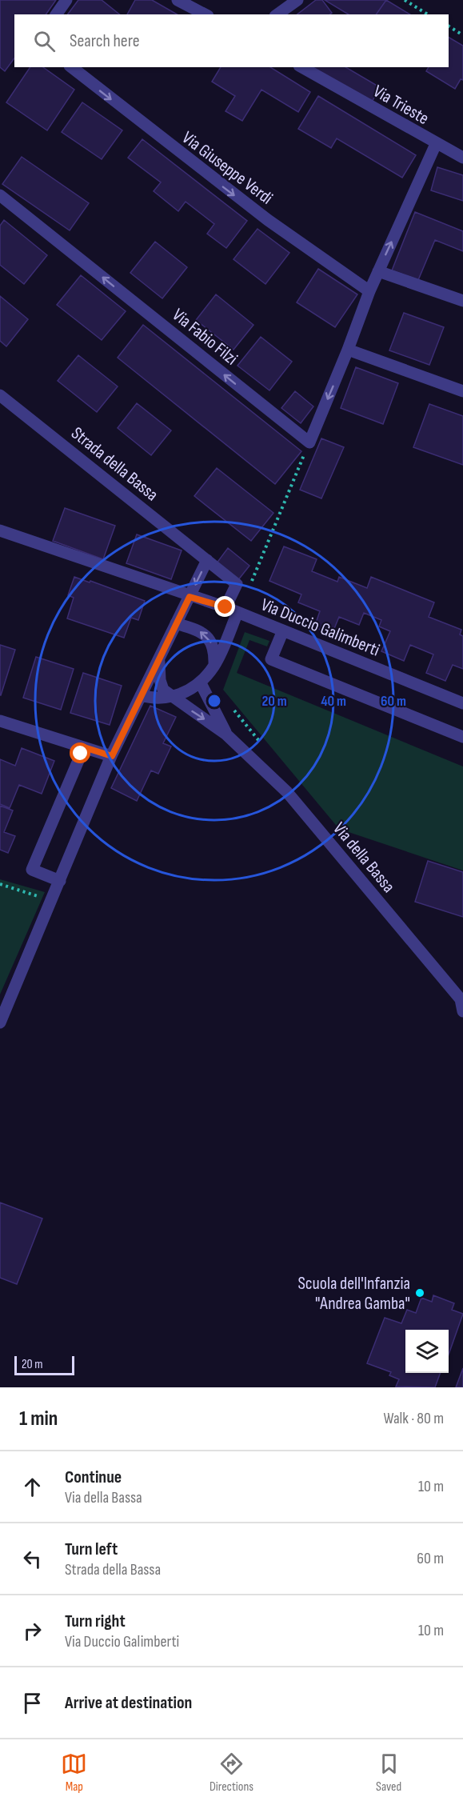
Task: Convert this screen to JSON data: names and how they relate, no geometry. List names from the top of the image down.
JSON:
{
  "streets": {
    "street": [
      "Via Trieste",
      "Via Giuseppe Verdi",
      "Via Fabio Filzi",
      "Strada della Bassa",
      "Via Duccio Galimberti",
      "Via della Bassa"
    ]
  },
  "crossings": [
    ["Via Trieste", "Via Giuseppe Verdi"],
    ["Strada della Bassa", "Via Duccio Galimberti"]
  ],
  "one_way": ["Via Giuseppe Verdi", "Via Fabio Filzi"],
  "places": ["Scuola dell'Infanzia \"Andrea Gamba\""],
  "scale_bar": "20 m",
  "page": {
    "search": "Search here",
    "scale": "20 m",
    "heading": ["1 min", "Walk · 80 m"],
    "list": [
      ["Continue", "Via della Bassa", "10 m"],
      ["Turn left", "Strada della Bassa", "60 m"],
      ["Turn right", "Via Duccio Galimberti", "10 m"],
      "Arrive at destination"
    ],
    "nav": ["Map", "Directions", "Saved"]
  },
  "rings": ["20 m", "40 m", "60 m"]
}
